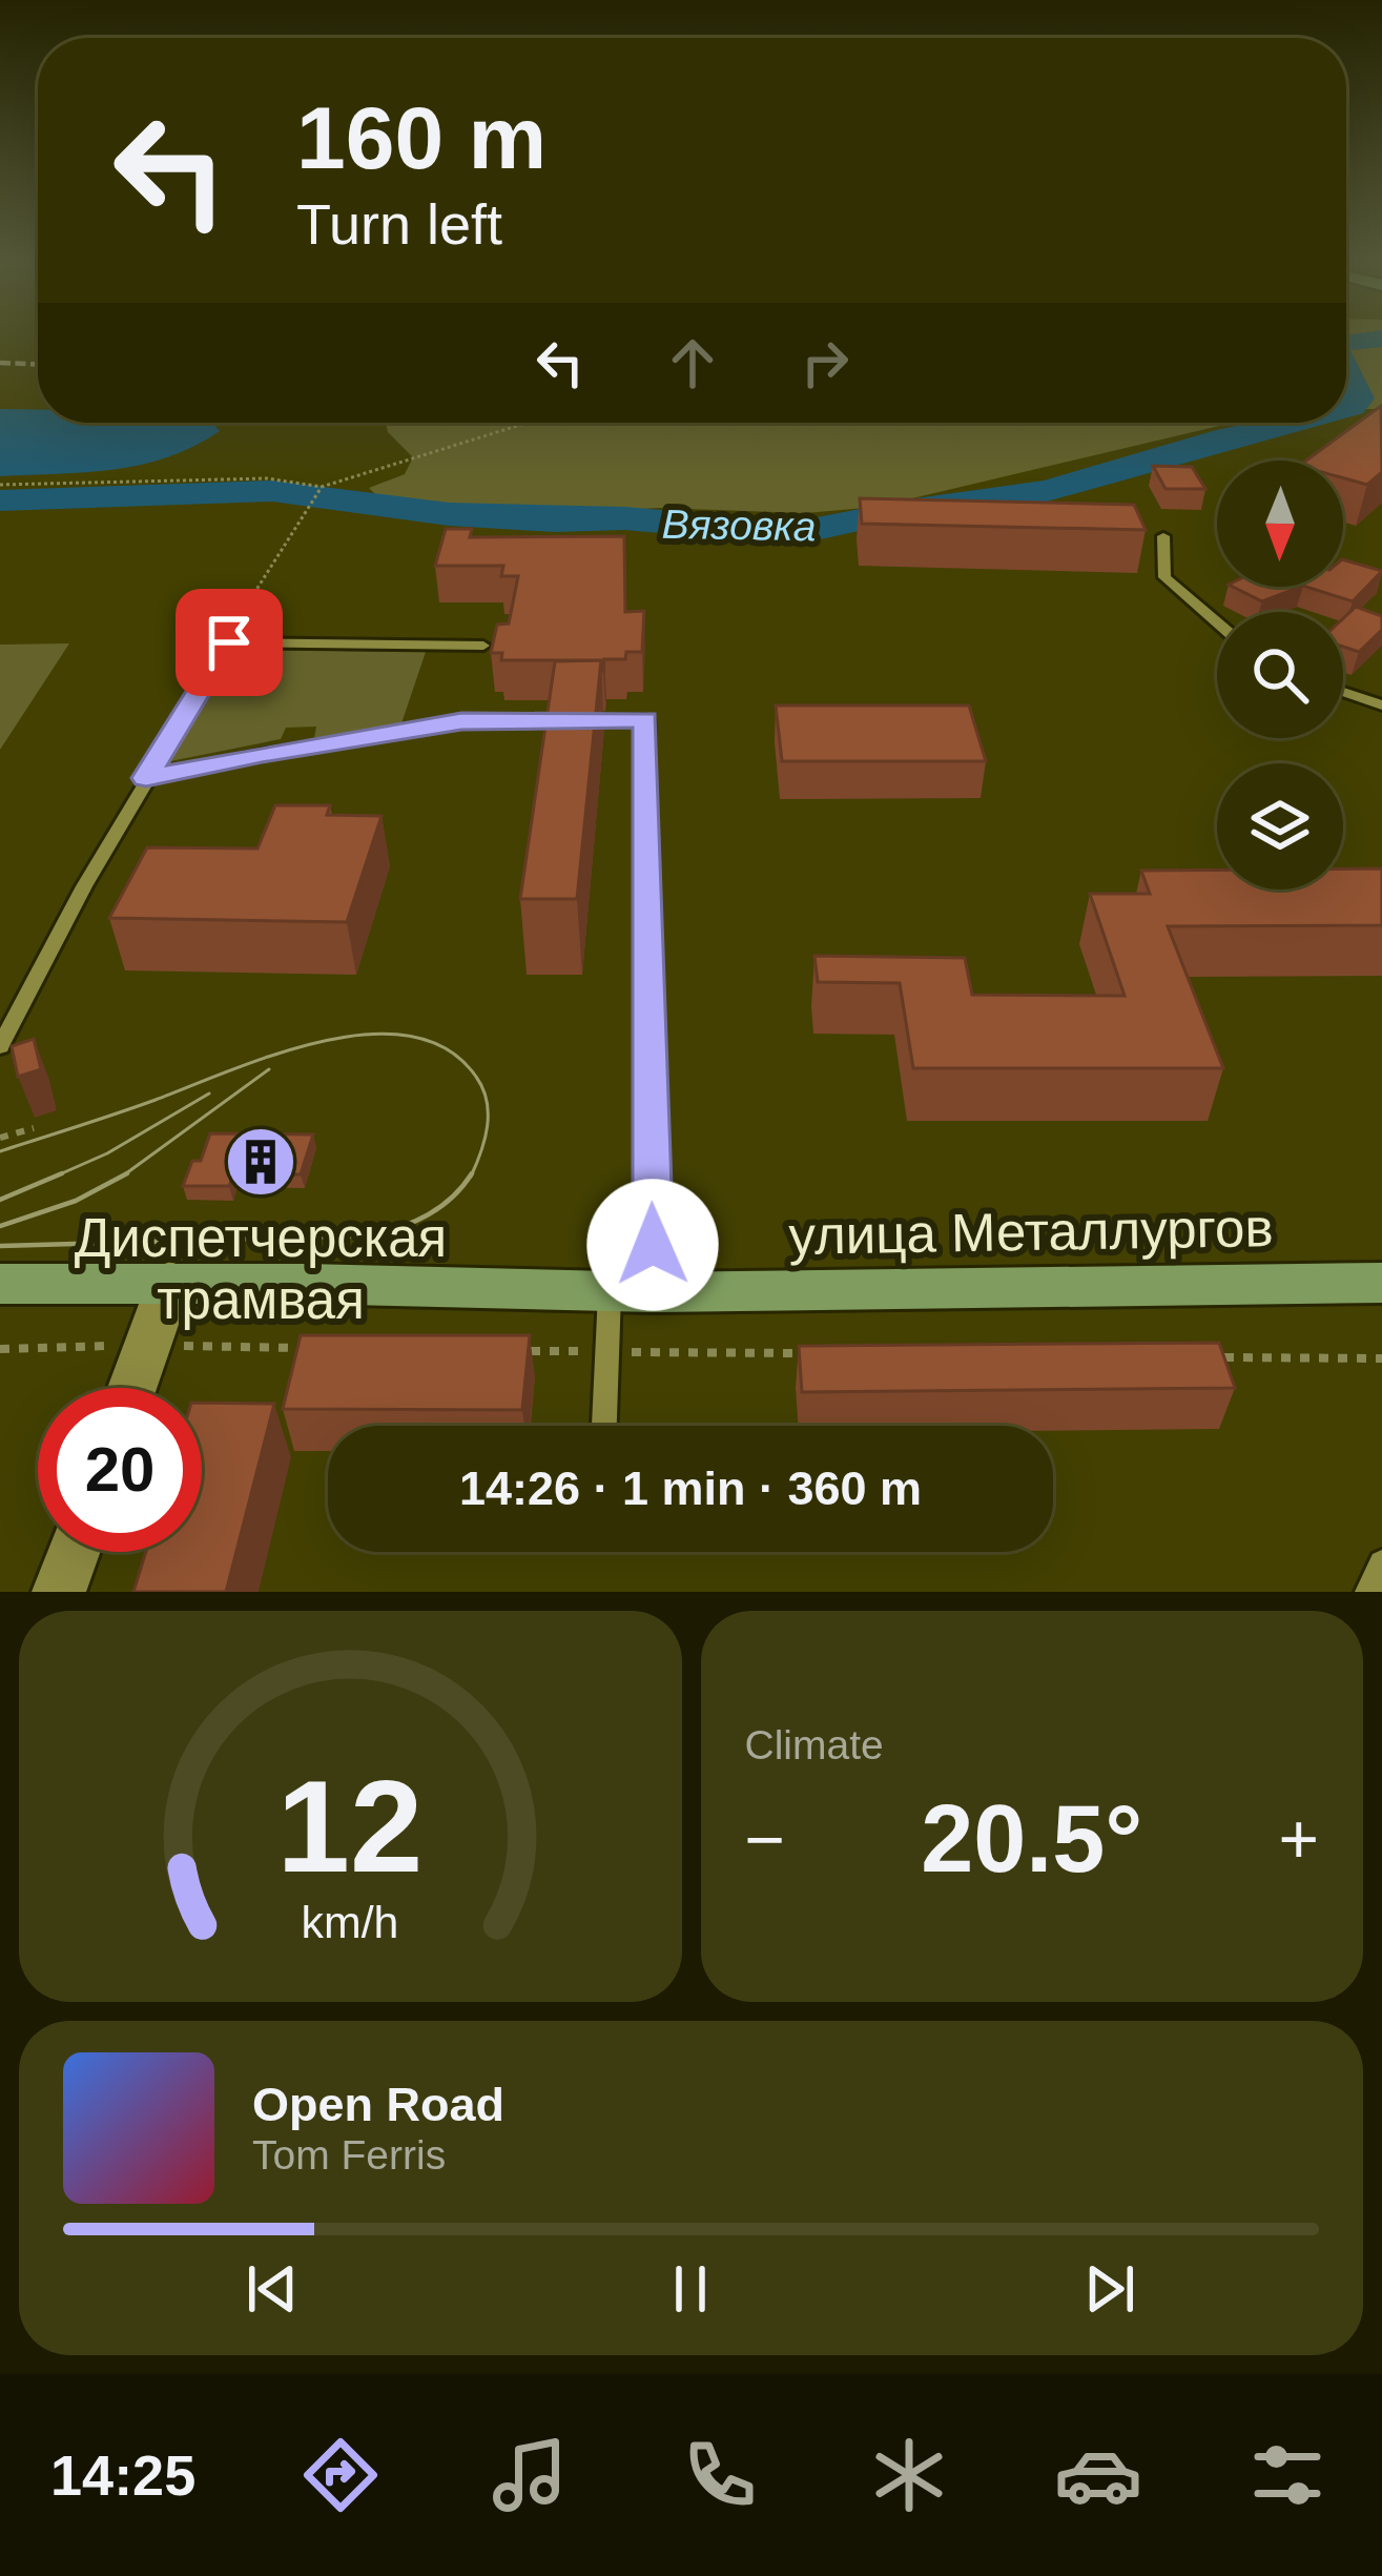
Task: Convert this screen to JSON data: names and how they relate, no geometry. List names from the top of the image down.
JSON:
{
  "streets": {
    "main road": ["улица Металлургов"]
  },
  "water": ["Вязовка"],
  "places": {
    "building": ["Диспетчерская трамвая"]
  },
  "north": "bottom",
  "page": {
    "turn": ["160 m", "Turn left"],
    "limit": "20",
    "trip": "14:26 · 1 min · 360 m",
    "tile": "Climate",
    "heat": ["−", "20.5°", "+"],
    "song": ["Open Road", "Tom Ferris"],
    "tabs": "14:25",
    "gauge": ["12", "km/h"]
  }
}
